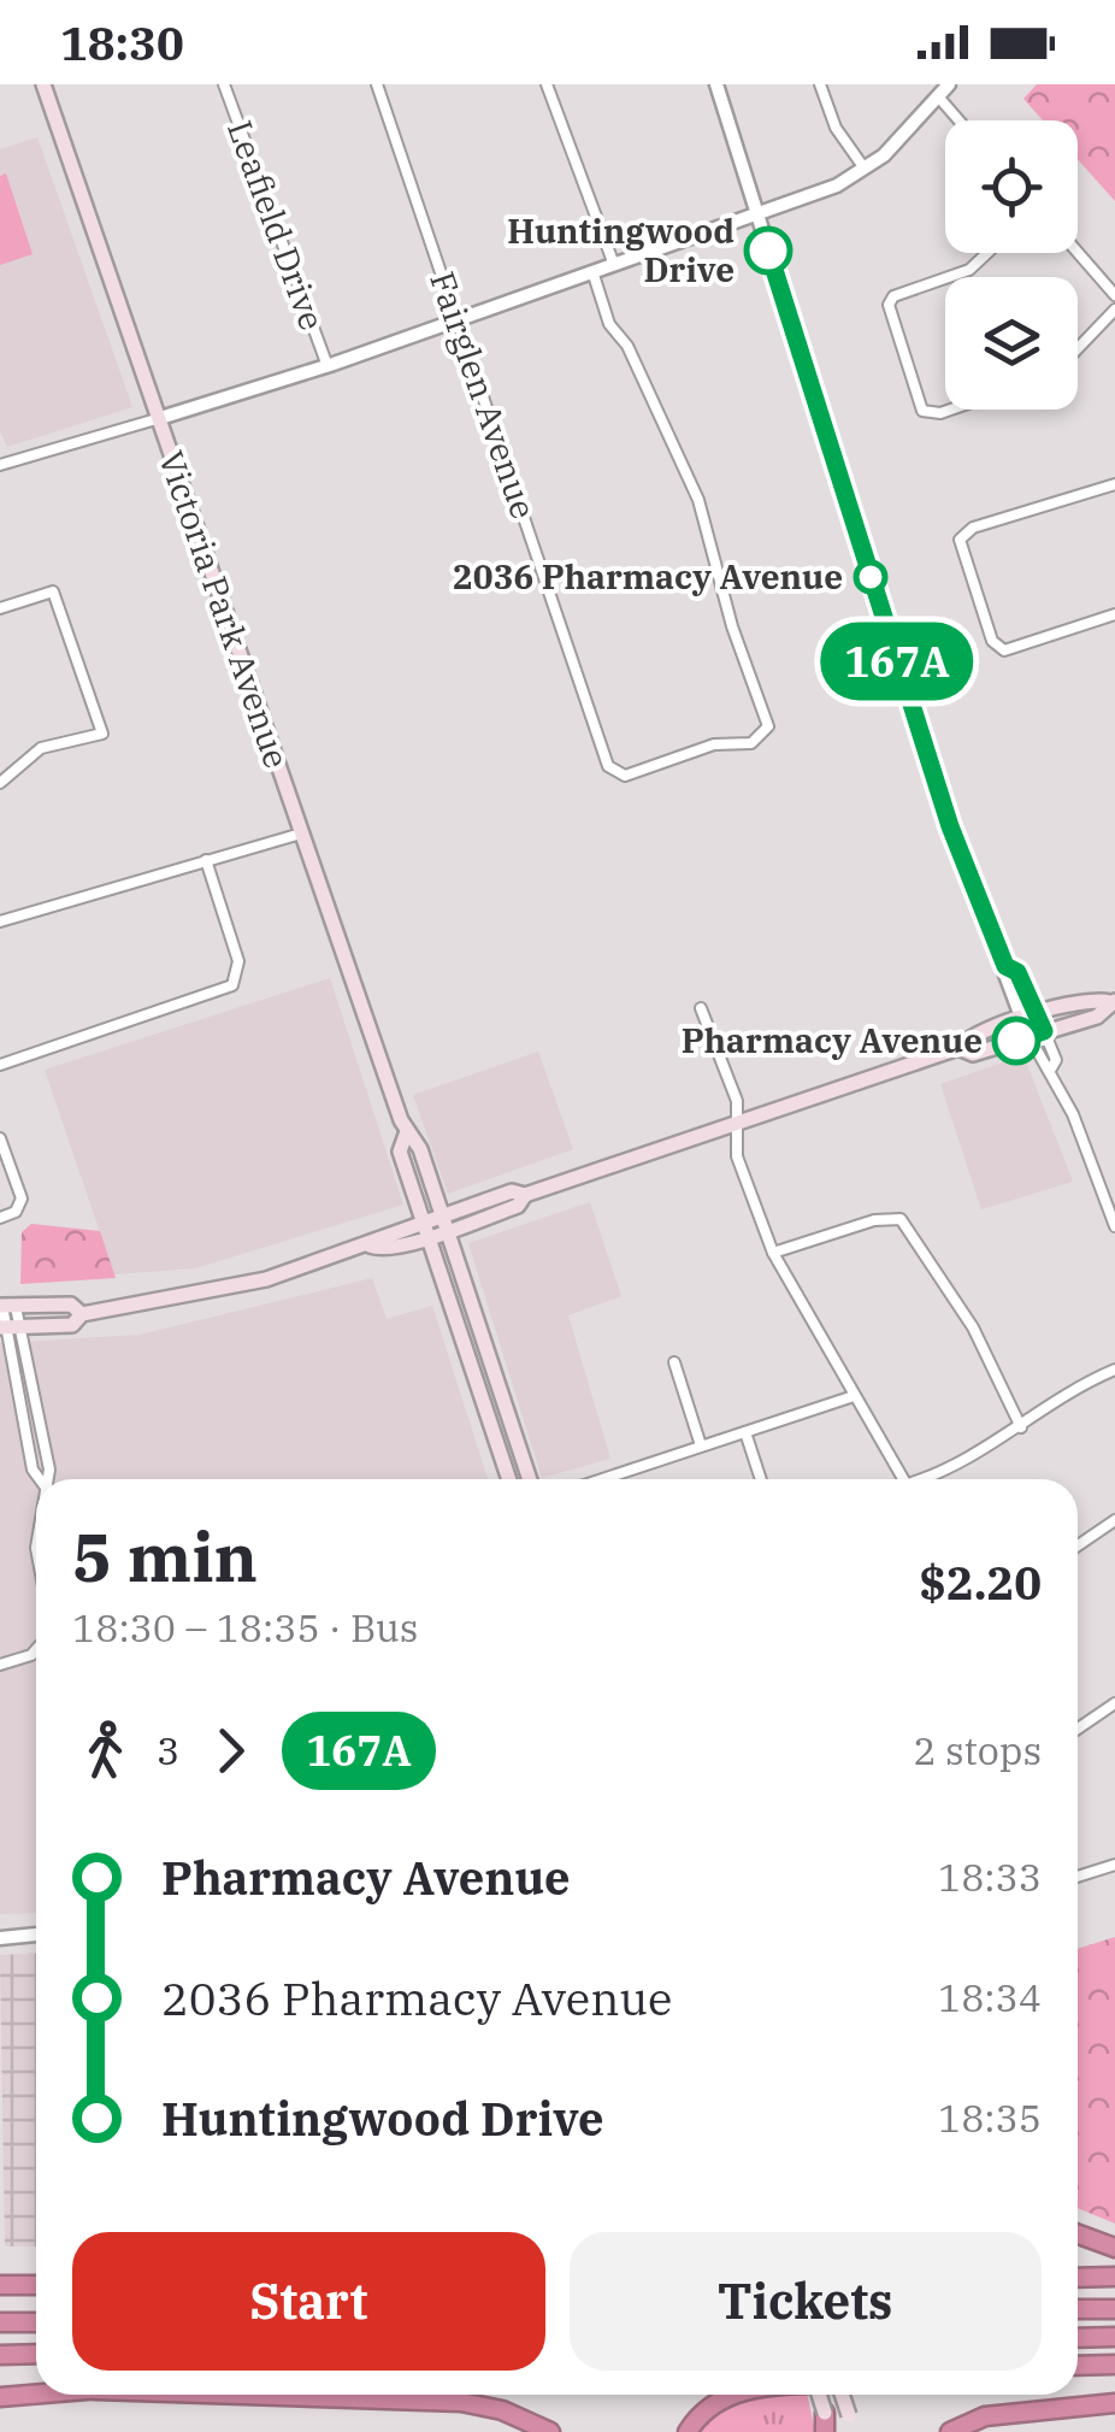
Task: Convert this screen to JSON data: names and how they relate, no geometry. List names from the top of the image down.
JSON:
{
  "streets": {
    "main road": ["Victoria Park Avenue"],
    "street": ["Leafield Drive", "Fairglen Avenue"]
  },
  "places": ["Huntingwood Drive", "2036 Pharmacy Avenue", "Pharmacy Avenue"],
  "lines": ["bus line 167A"],
  "page": {
    "status": "18:30",
    "on_map": "167A",
    "heading": ["5 min", "18:30 – 18:35 · Bus", "$2.20"],
    "legs": ["3", "167A", "2 stops"],
    "list": [
      {
        "name": "Pharmacy Avenue",
        "value": "18:33"
      },
      {
        "name": "2036 Pharmacy Avenue",
        "value": "18:34"
      },
      {
        "name": "Huntingwood Drive",
        "value": "18:35"
      }
    ],
    "buttons": ["Start", "Tickets"]
  }
}
